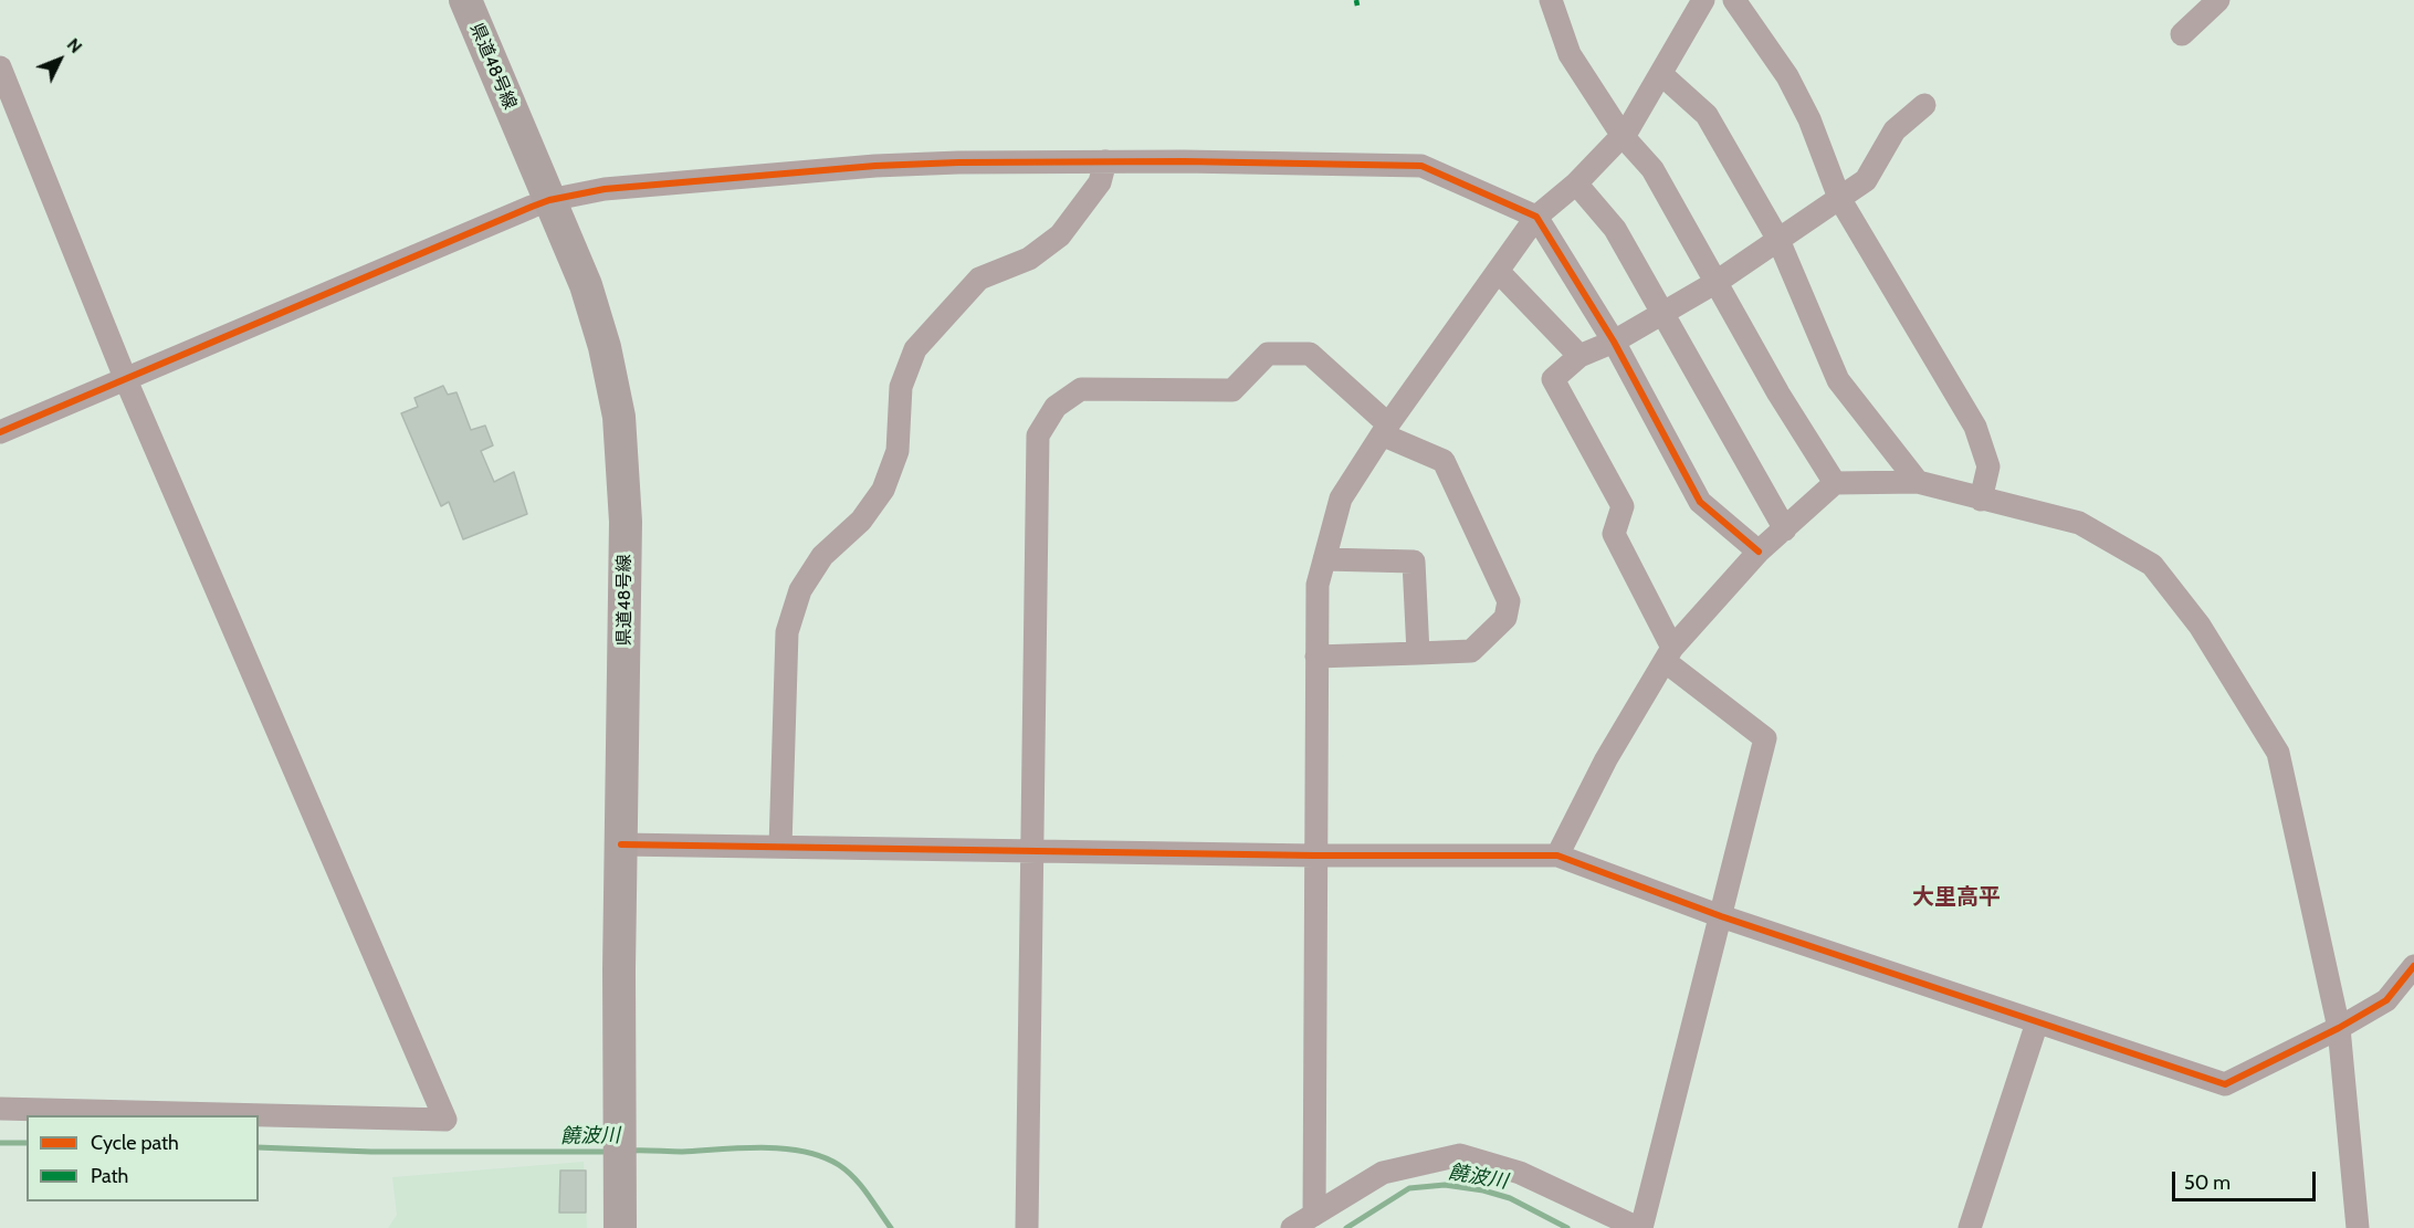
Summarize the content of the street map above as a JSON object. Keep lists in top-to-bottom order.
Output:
{
  "streets": {
    "main road": ["県道48号線"]
  },
  "districts": ["大里高平"],
  "water": ["饒波川"],
  "legend": ["Cycle path", "Path"],
  "scale_bar": "50 m",
  "north": "top right"
}
